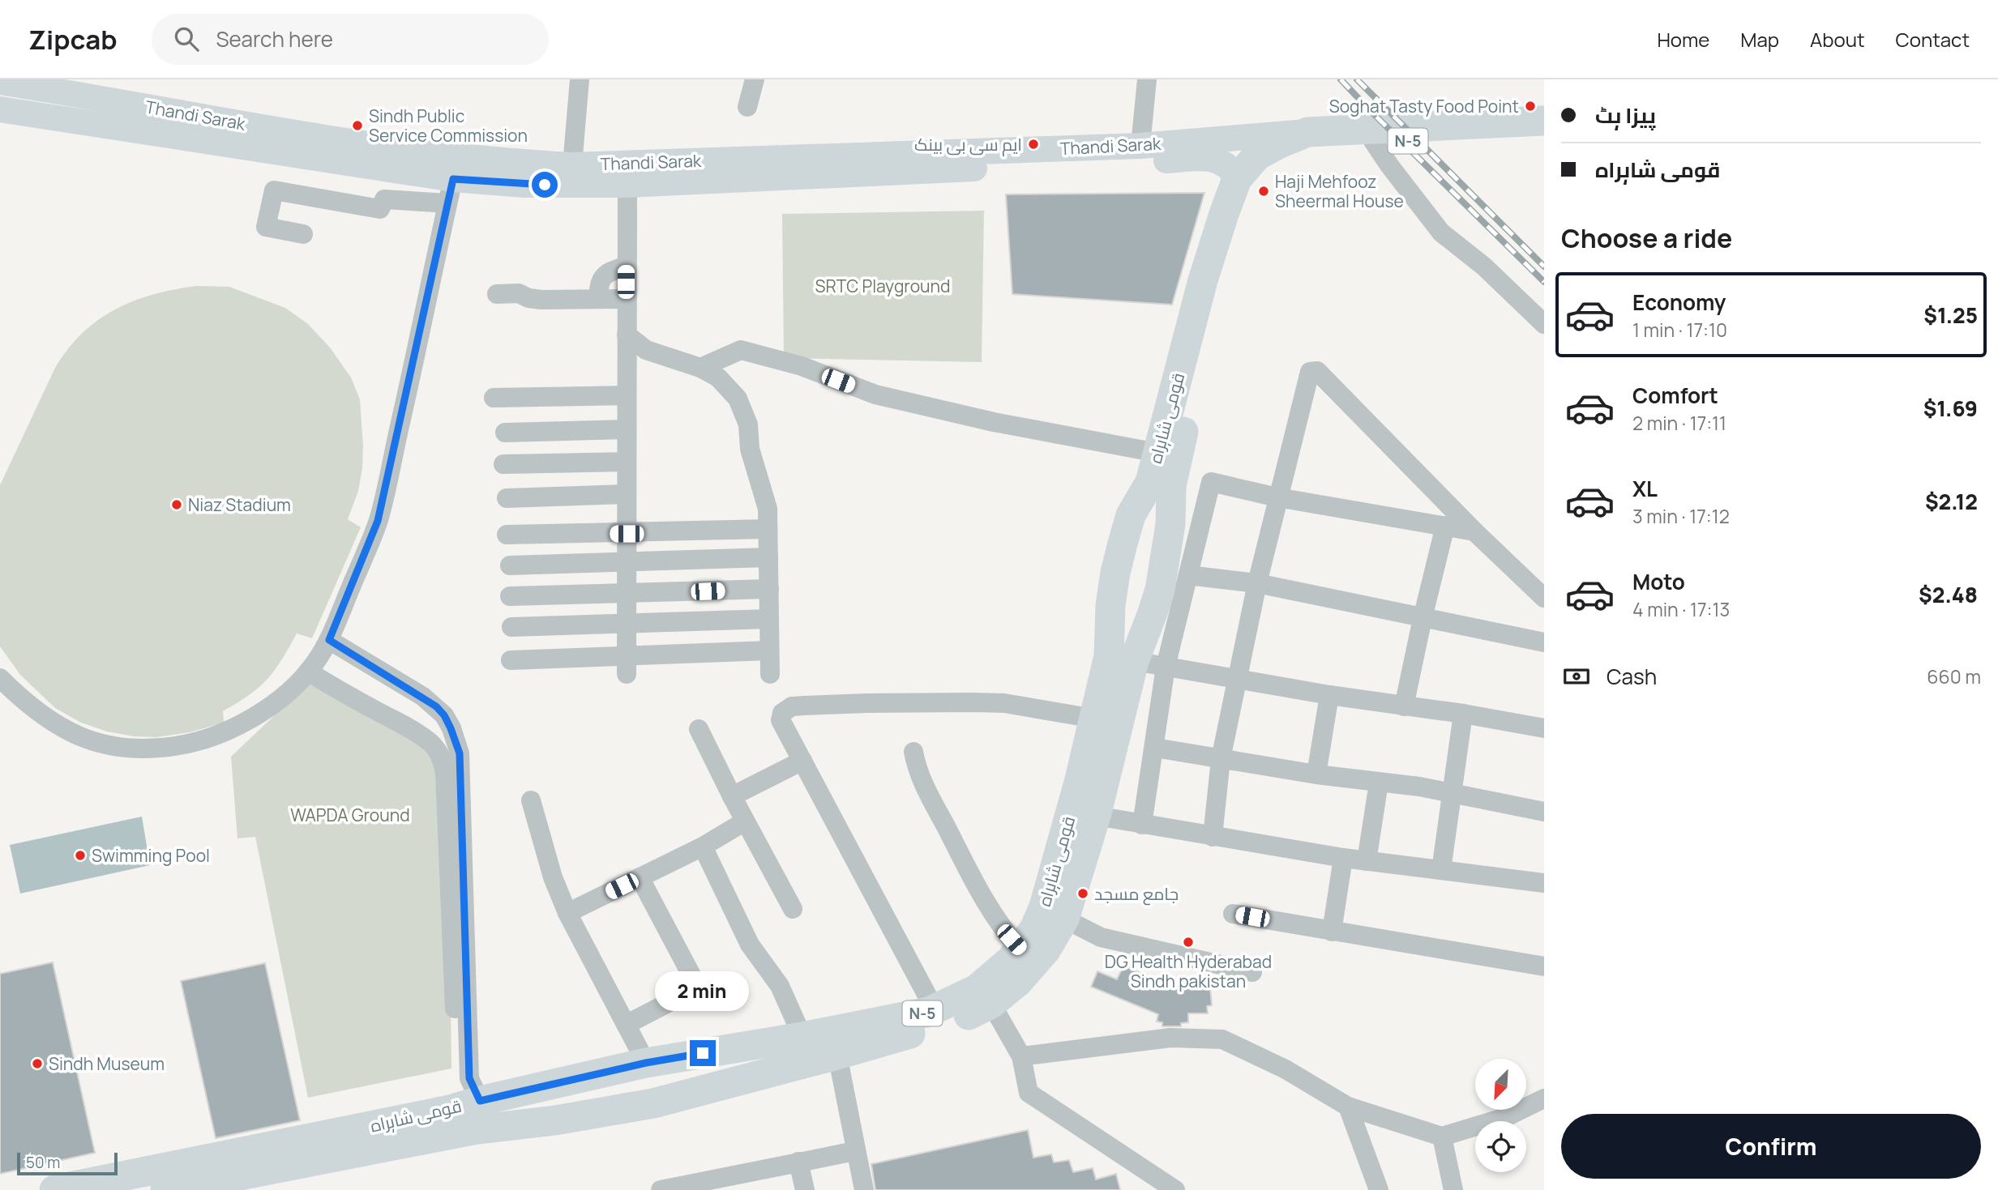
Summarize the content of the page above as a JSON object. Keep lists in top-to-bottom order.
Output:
{
  "streets": {
    "highway": ["N-5", "قومی شاہراہ"],
    "main road": ["Thandi Sarak"]
  },
  "crossings": [
    ["Thandi Sarak", "قومی شاہراہ"]
  ],
  "parks": ["SRTC Playground", "WAPDA Ground"],
  "places": [
    "Soghat Tasty Food Point",
    "Sindh Public Service Commission",
    "ایم سی بی بینک",
    "Haji Mehfooz Sheermal House",
    "Niaz Stadium",
    "Swimming Pool",
    "جامع مسجد",
    "DG Health Hyderabad Sindh pakistan",
    "Sindh Museum"
  ],
  "scale_bar": "50 m",
  "north": "bottom left",
  "page": {
    "header": "Zipcab",
    "search": "Search here",
    "nav": [
      "Home",
      "Map",
      "About",
      "Contact"
    ],
    "banner": ["پیزا ہٹ", "قومی شاہراہ"],
    "heading": "Choose a ride",
    "list": [
      {
        "name": "Economy",
        "note": "1 min · 17:10",
        "value": "$1.25"
      },
      {
        "name": "Comfort",
        "note": "2 min · 17:11",
        "value": "$1.69"
      },
      {
        "name": "XL",
        "note": "3 min · 17:12",
        "value": "$2.12"
      },
      {
        "name": "Moto",
        "note": "4 min · 17:13",
        "value": "$2.48"
      }
    ],
    "pay": ["Cash", "660 m"],
    "bubble": "2 min",
    "buttons": "Confirm",
    "scale": "50 m"
  }
}
